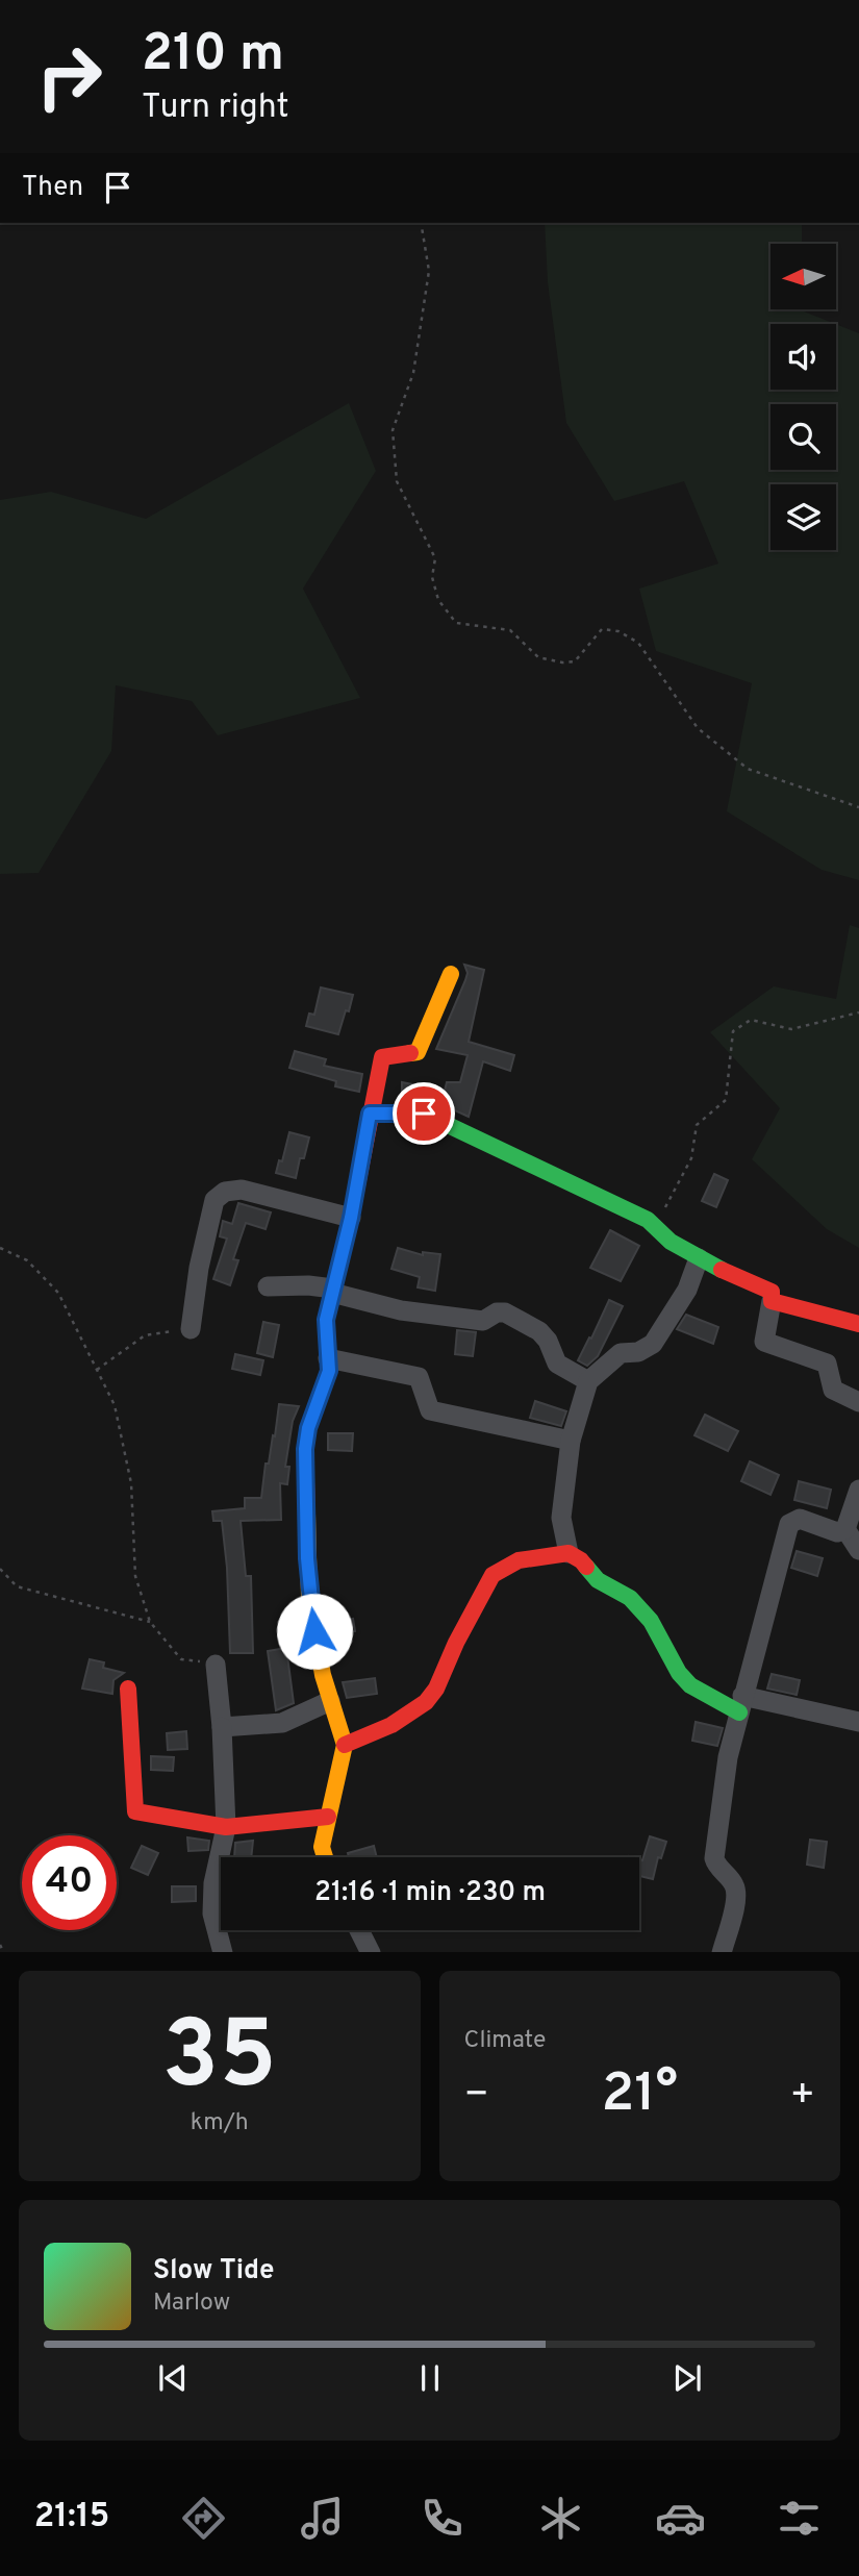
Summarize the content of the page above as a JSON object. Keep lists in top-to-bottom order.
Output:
{
  "north": "left",
  "page": {
    "turn": ["210 m", "Turn right"],
    "then": "Then",
    "limit": "40",
    "trip": "21:16 · 1 min · 230 m",
    "tile": [
      ["35", "km/h"],
      "Climate"
    ],
    "heat": ["−", "21°", "+"],
    "song": ["Slow Tide", "Marlow"],
    "tabs": "21:15"
  }
}
